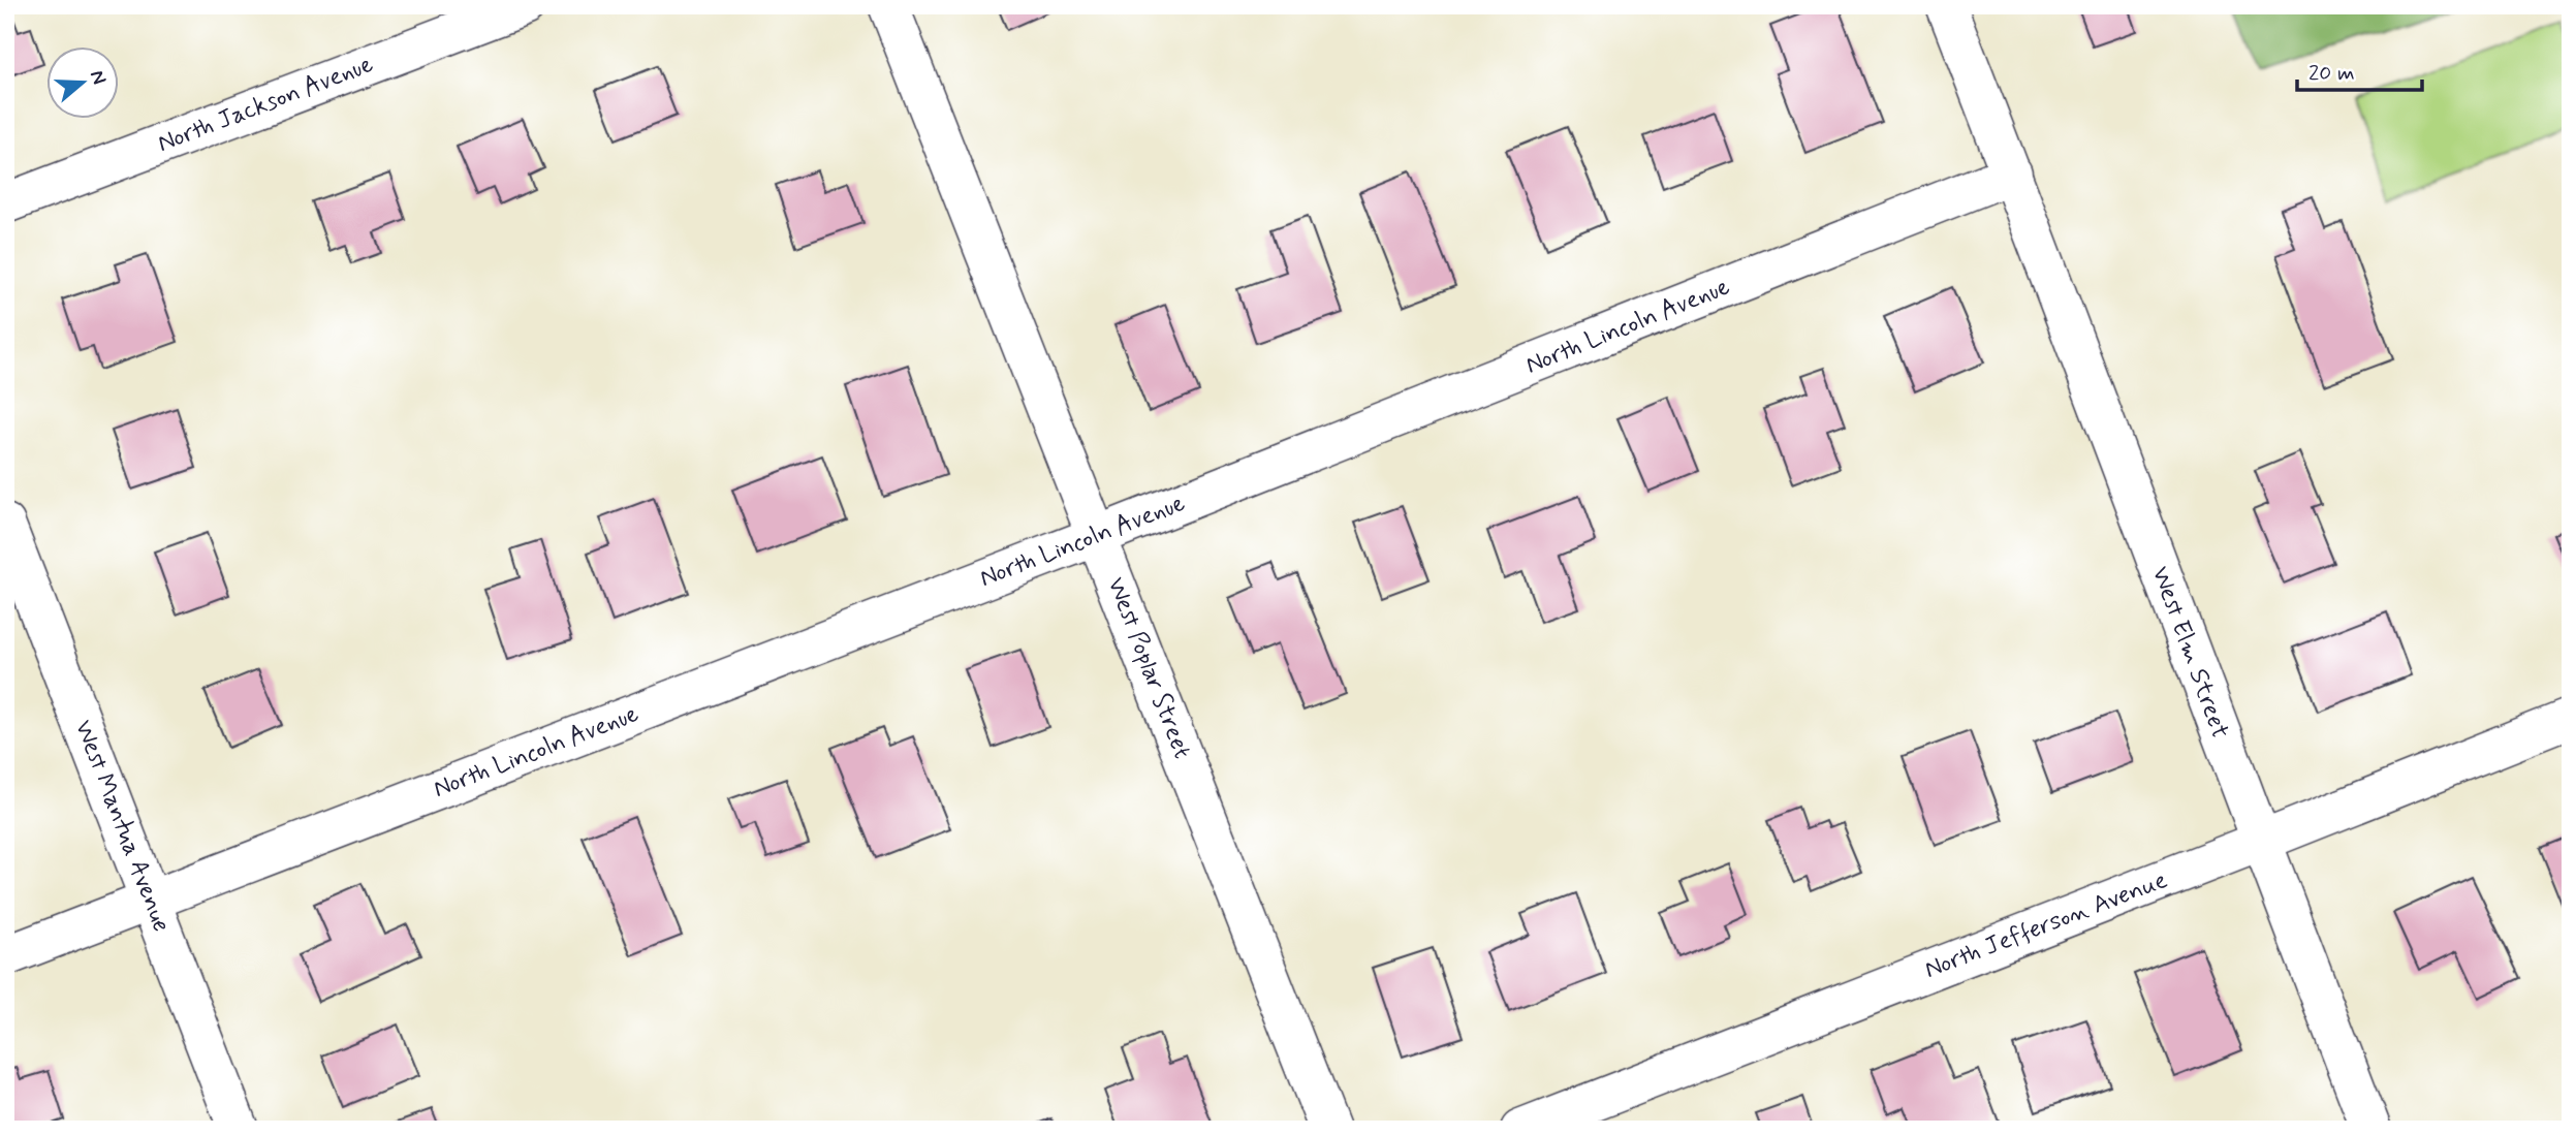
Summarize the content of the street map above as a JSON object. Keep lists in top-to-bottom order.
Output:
{
  "streets": {
    "street": [
      "North Jackson Avenue",
      "North Lincoln Avenue",
      "West Elm Street",
      "West Poplar Street",
      "West Mantua Avenue",
      "North Jefferson Avenue"
    ]
  },
  "crossings": [
    ["North Lincoln Avenue", "West Elm Street"],
    ["North Lincoln Avenue", "West Poplar Street"],
    ["North Lincoln Avenue", "West Mantua Avenue"],
    ["West Elm Street", "North Jefferson Avenue"]
  ],
  "scale_bar": "20 m",
  "north": "right"
}
